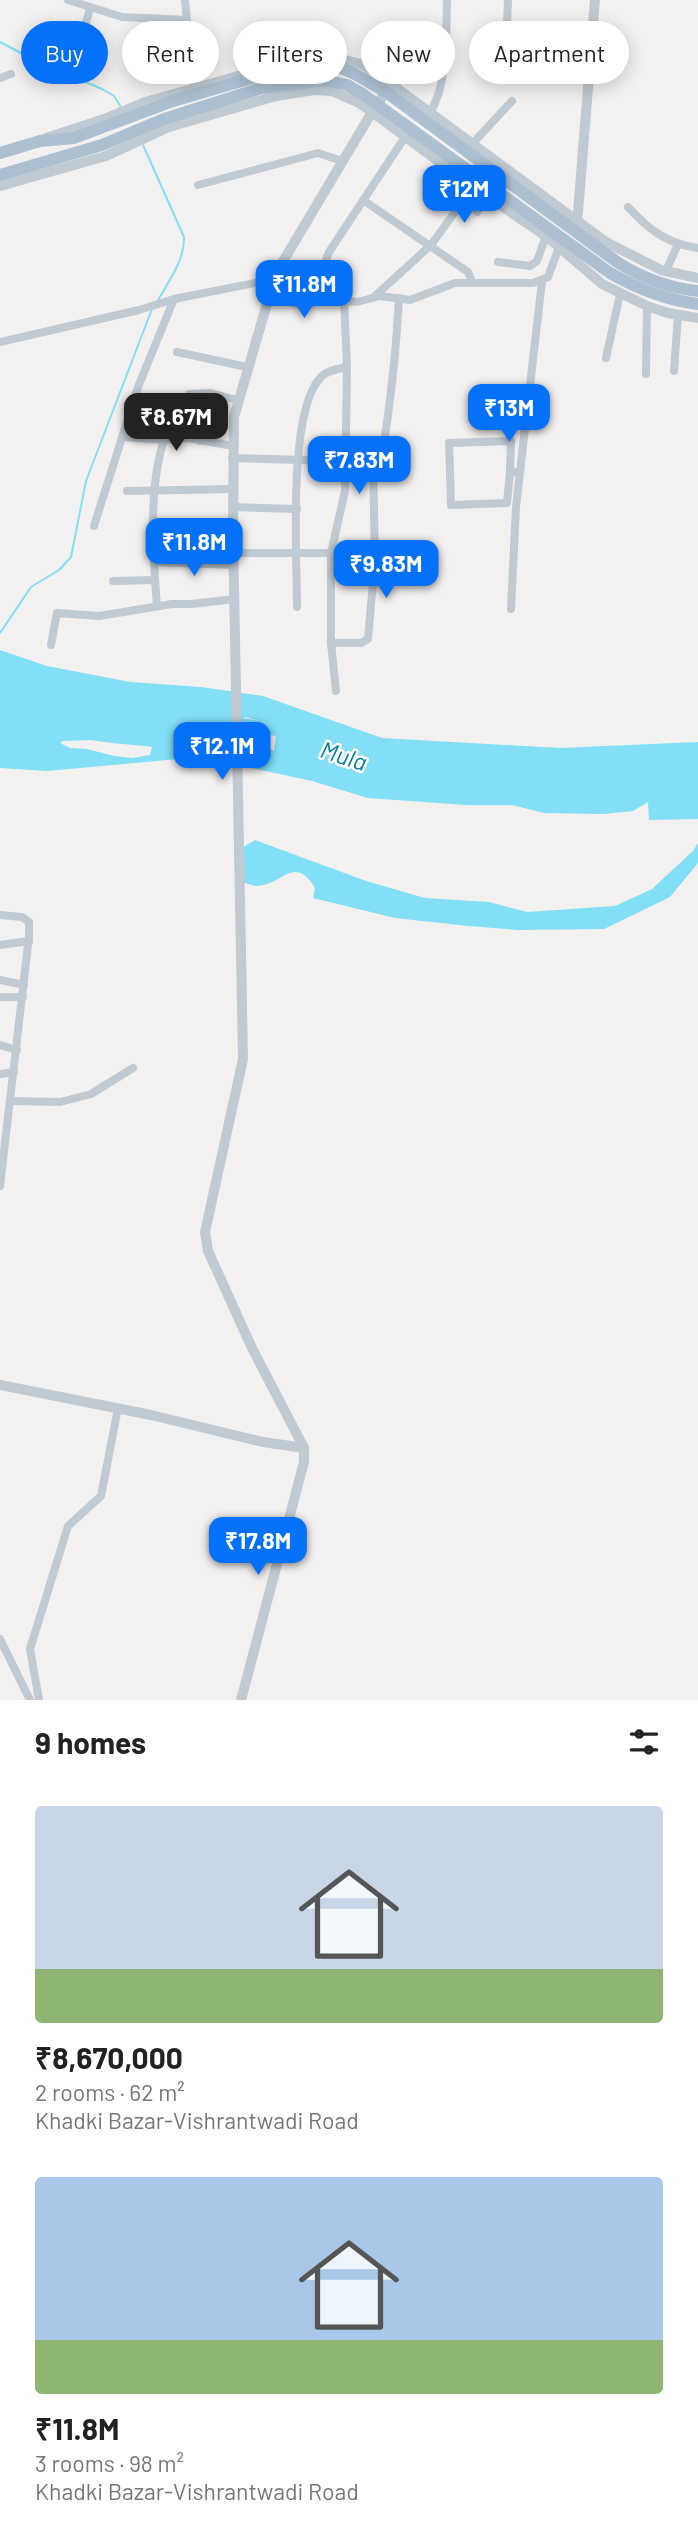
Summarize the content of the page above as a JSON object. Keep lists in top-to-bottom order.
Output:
{
  "water": ["Mula"],
  "page": {
    "chip": [
      "Buy",
      "Rent",
      "Filters",
      "New",
      "Apartment"
    ],
    "price": [
      "₹12M",
      "₹11.8M",
      "₹13M",
      "₹8.67M",
      "₹7.83M",
      "₹11.8M",
      "₹9.83M",
      "₹12.1M",
      "₹17.8M"
    ],
    "heading": "9 homes",
    "list": [
      {
        "name": "₹8,670,000",
        "note": "2 rooms · 62 m² · Khadki Bazar-Vishrantwadi Road"
      },
      {
        "name": "₹11.8M",
        "note": "3 rooms · 98 m² · Khadki Bazar-Vishrantwadi Road"
      }
    ]
  }
}
